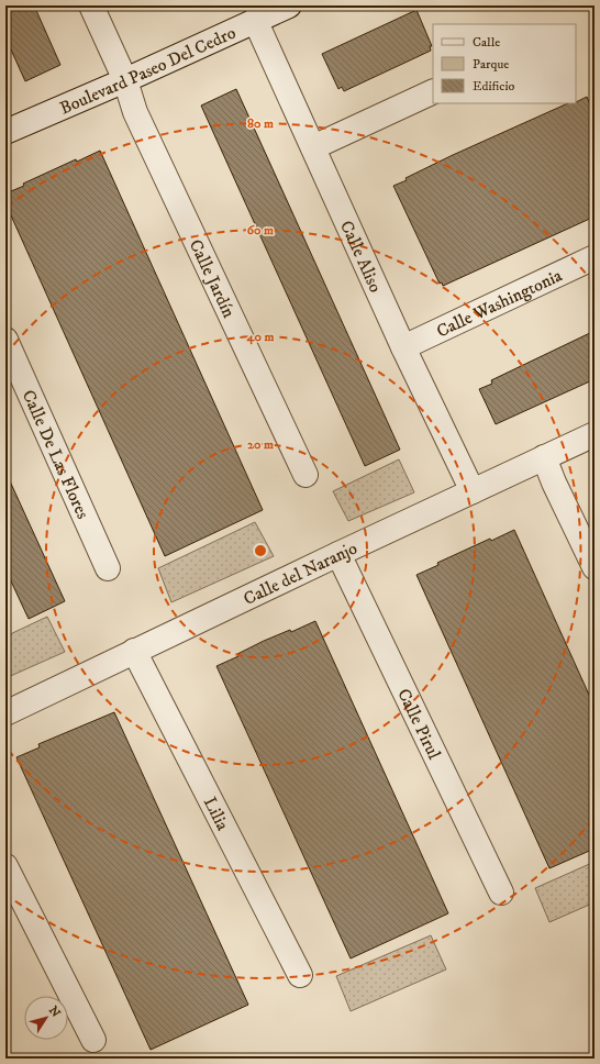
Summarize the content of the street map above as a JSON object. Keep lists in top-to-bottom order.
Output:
{
  "streets": {
    "street": [
      "Boulevard Paseo Del Cedro",
      "Calle Aliso",
      "Calle Jardín",
      "Calle Washingtonia",
      "Calle De Las Flores",
      "Calle del Naranjo",
      "Calle Pirul",
      "Lilia"
    ]
  },
  "crossings": [
    ["Boulevard Paseo Del Cedro", "Calle Aliso"],
    ["Boulevard Paseo Del Cedro", "Calle Jardín"],
    ["Calle Aliso", "Calle Washingtonia"],
    ["Calle Aliso", "Calle del Naranjo"],
    ["Calle del Naranjo", "Calle Pirul"],
    ["Calle del Naranjo", "Lilia"]
  ],
  "legend": ["Calle", "Parque", "Edificio"],
  "north": "top right",
  "rings": [
    "80 m",
    "60 m",
    "40 m",
    "20 m"
  ]
}
